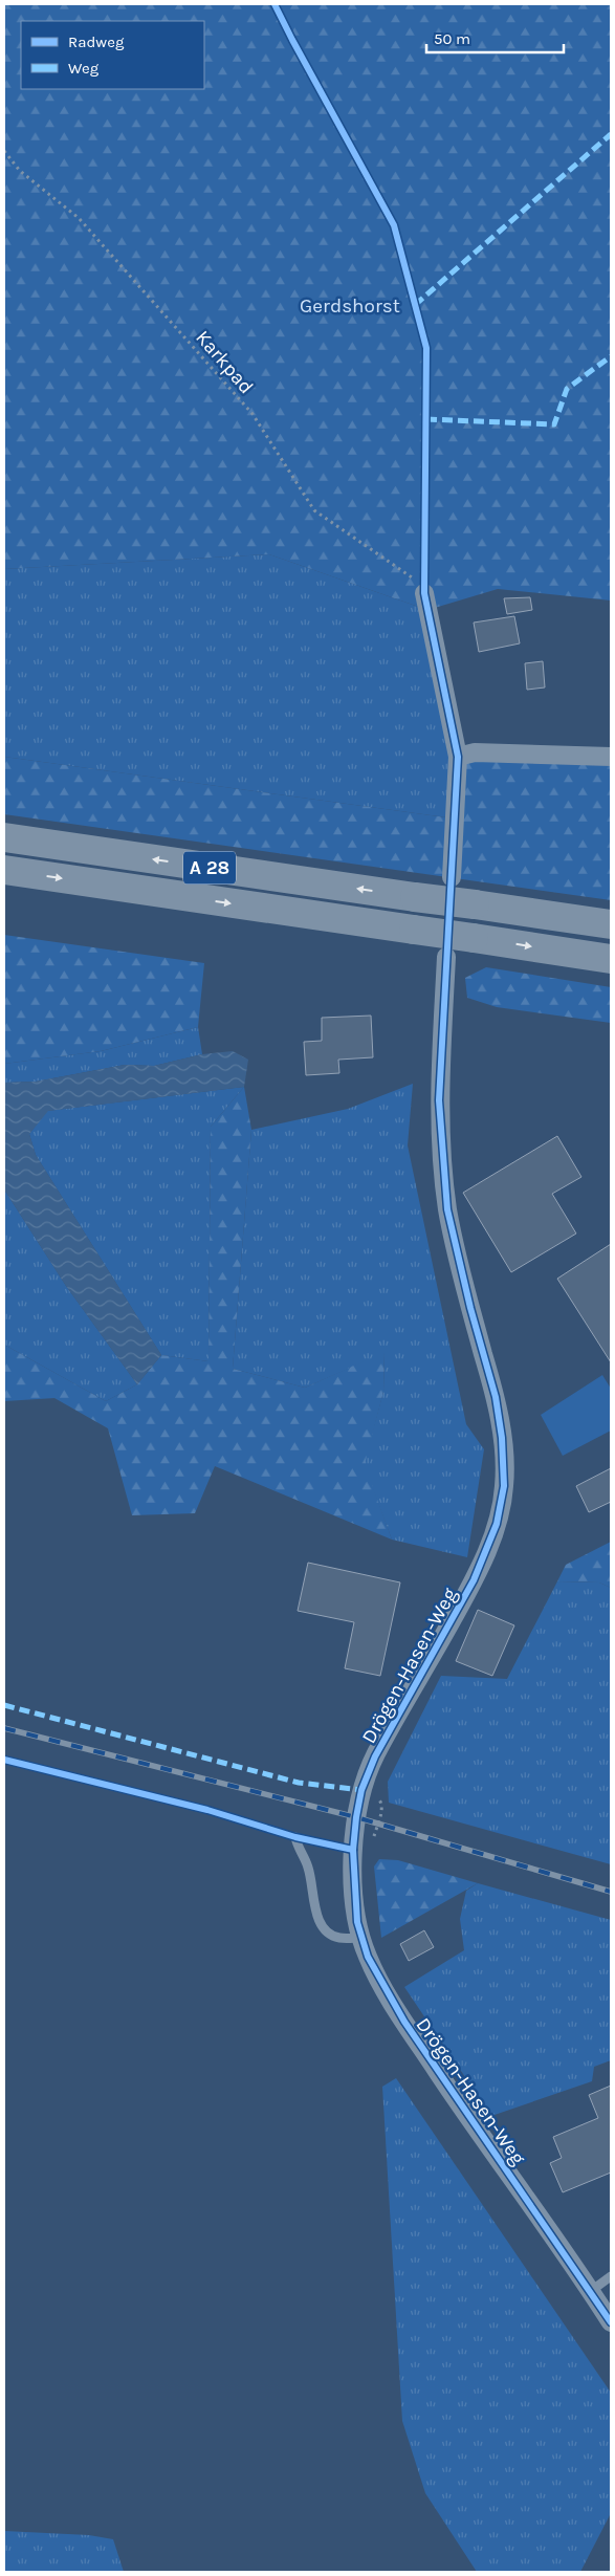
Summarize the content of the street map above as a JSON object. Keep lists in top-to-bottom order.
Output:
{
  "streets": {
    "highway": ["A 28"],
    "street": ["Drögen-Hasen-Weg"],
    "path": ["Karkpad"]
  },
  "parks": ["Gerdshorst"],
  "legend": ["Radweg", "Weg"],
  "scale_bar": "50 m"
}
